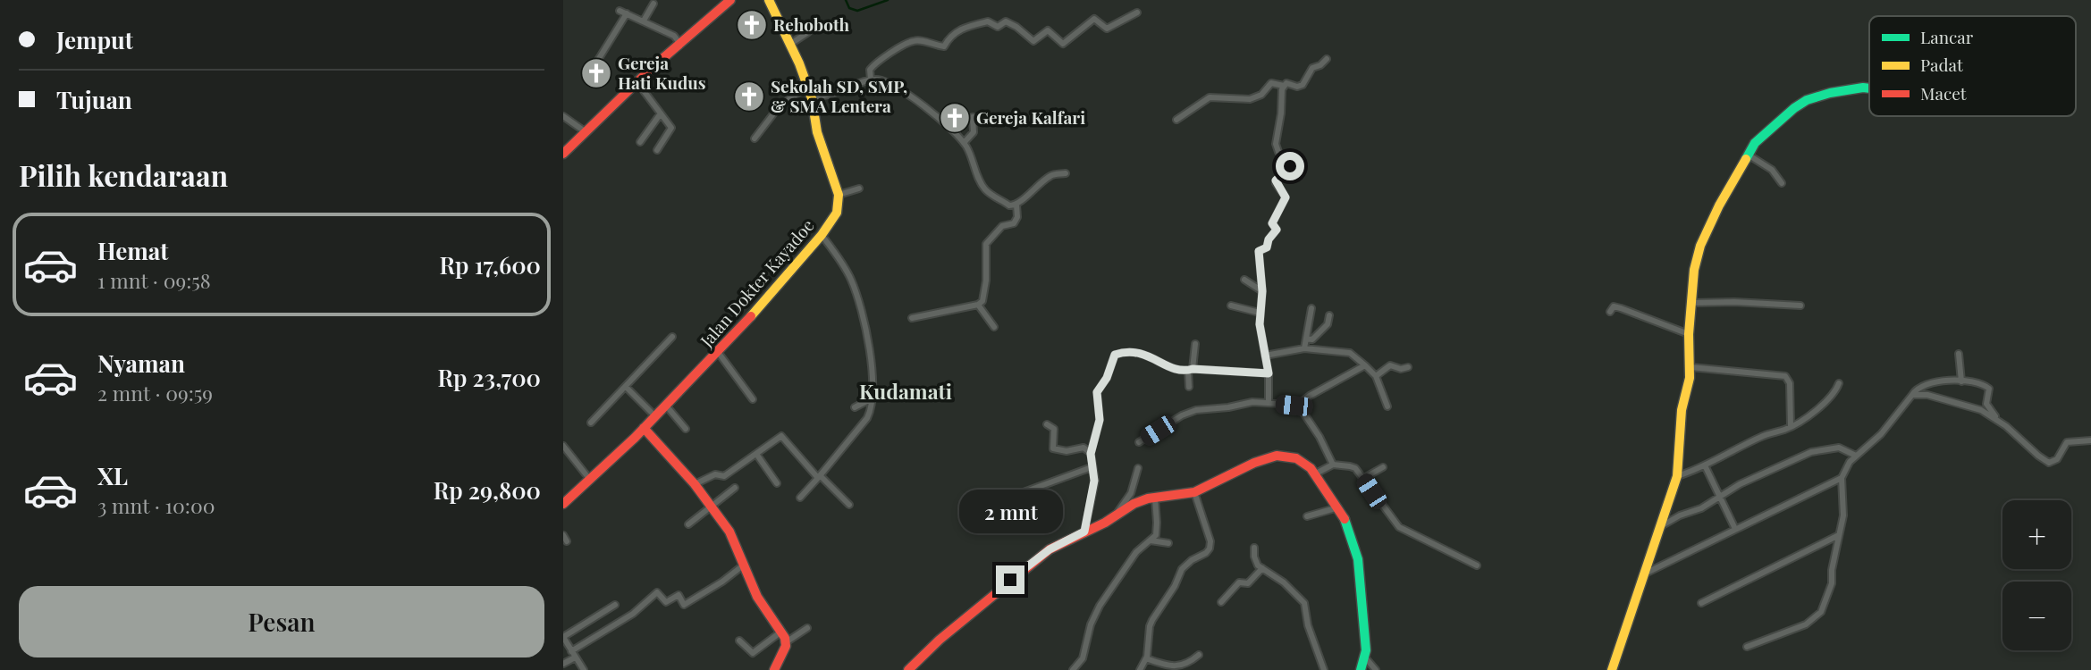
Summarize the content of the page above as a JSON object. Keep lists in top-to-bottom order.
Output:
{
  "streets": {
    "street": ["Jalan Dokter Kayadoe"]
  },
  "districts": ["Kudamati"],
  "places": {
    "church": [
      "Rehoboth",
      "Gereja Hati Kudus",
      "Sekolah SD, SMP, & SMA Lentera",
      "Gereja Kalfari"
    ]
  },
  "legend": ["Lancar", "Padat", "Macet"],
  "page": {
    "banner": ["Jemput", "Tujuan"],
    "heading": "Pilih kendaraan",
    "list": [
      {
        "name": "Hemat",
        "note": "1 mnt · 09:58",
        "value": "Rp 17,600"
      },
      {
        "name": "Nyaman",
        "note": "2 mnt · 09:59",
        "value": "Rp 23,700"
      },
      {
        "name": "XL",
        "note": "3 mnt · 10:00",
        "value": "Rp 29,800"
      }
    ],
    "bubble": "2 mnt",
    "map_buttons": ["+", "−"],
    "buttons": "Pesan"
  }
}
